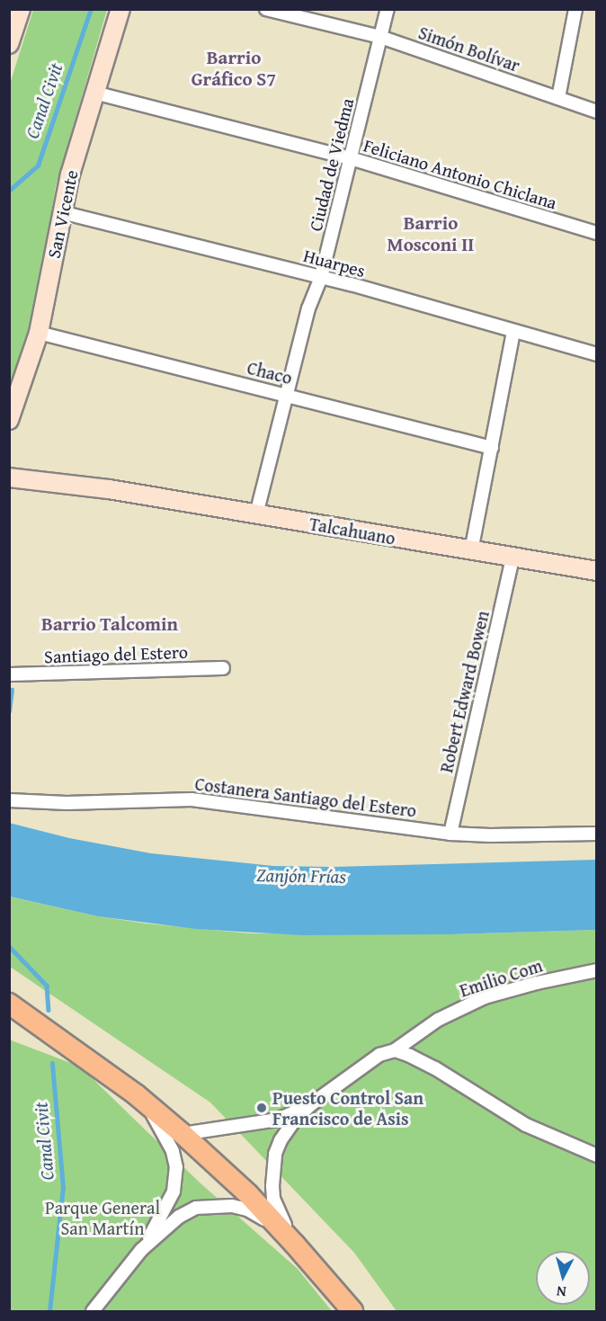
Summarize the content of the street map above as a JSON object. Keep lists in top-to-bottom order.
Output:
{
  "streets": {
    "street": [
      "Simón Bolívar",
      "Ciudad de Viedma",
      "Feliciano Antonio Chiclana",
      "San Vicente",
      "Huarpes",
      "Chaco",
      "Talcahuano",
      "Santiago del Estero",
      "Robert Edward Bowen",
      "Costanera Santiago del Estero",
      "Emilio Com"
    ]
  },
  "crossings": [
    ["Simón Bolívar", "Ciudad de Viedma"],
    ["Ciudad de Viedma", "Feliciano Antonio Chiclana"],
    ["Ciudad de Viedma", "Huarpes"],
    ["Ciudad de Viedma", "Chaco"],
    ["Ciudad de Viedma", "Talcahuano"],
    ["Feliciano Antonio Chiclana", "San Vicente"],
    ["San Vicente", "Huarpes"],
    ["San Vicente", "Chaco"],
    ["Talcahuano", "Robert Edward Bowen"],
    ["Robert Edward Bowen", "Costanera Santiago del Estero"]
  ],
  "districts": ["Barrio Gráfico S7", "Barrio Mosconi II", "Barrio Talcomin"],
  "water": ["Canal Civit", "Zanjón Frías"],
  "parks": ["Parque General San Martín"],
  "places": ["Puesto Control San Francisco de Asis"],
  "north": "bottom"
}
